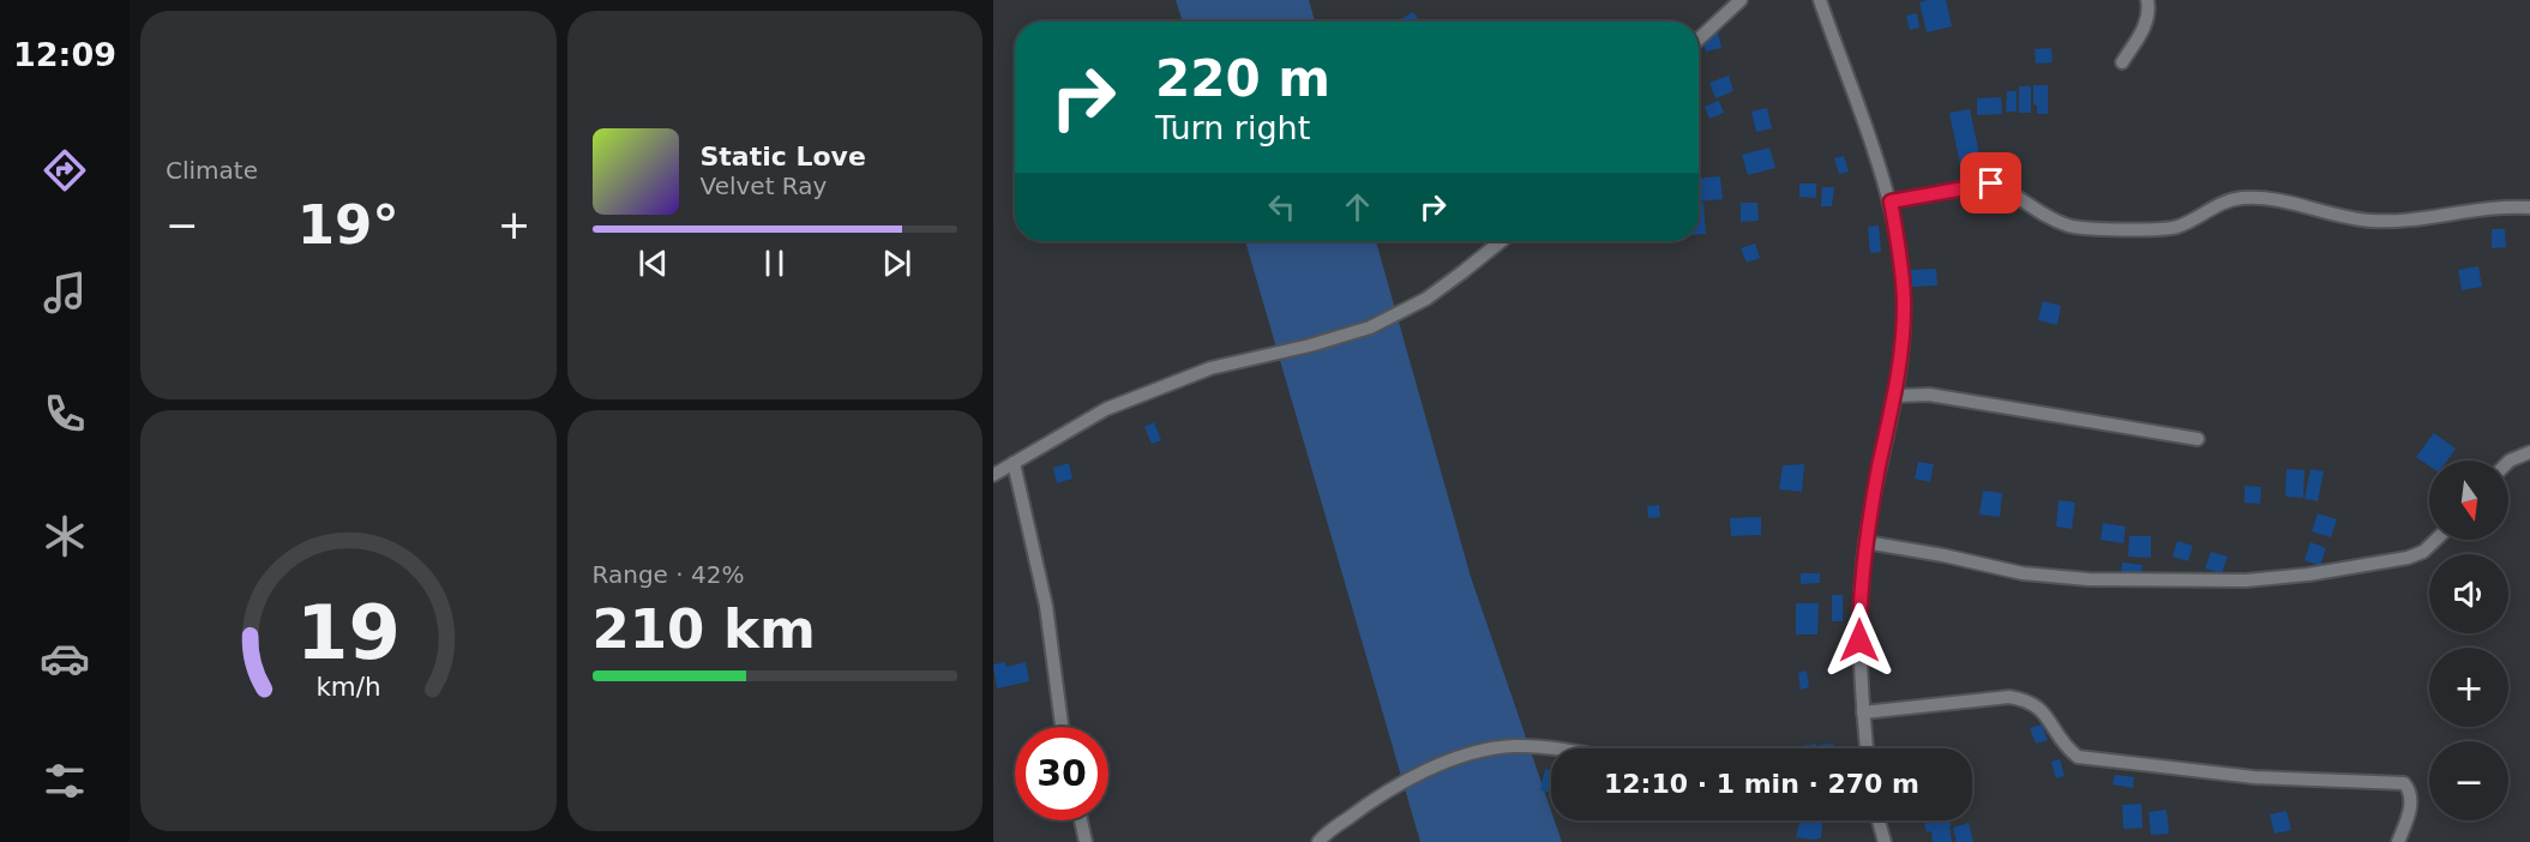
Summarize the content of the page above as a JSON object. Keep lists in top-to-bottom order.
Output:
{
  "north": "bottom",
  "page": {
    "tabs": "12:09",
    "tile": [
      "Climate",
      ["Range · 42%", "210 km"]
    ],
    "turn": ["220 m", "Turn right"],
    "song": ["Static Love", "Velvet Ray"],
    "heat": ["−", "19°", "+"],
    "map_buttons": ["+", "−"],
    "limit": "30",
    "trip": "12:10 · 1 min · 270 m",
    "gauge": ["19", "km/h"]
  }
}
